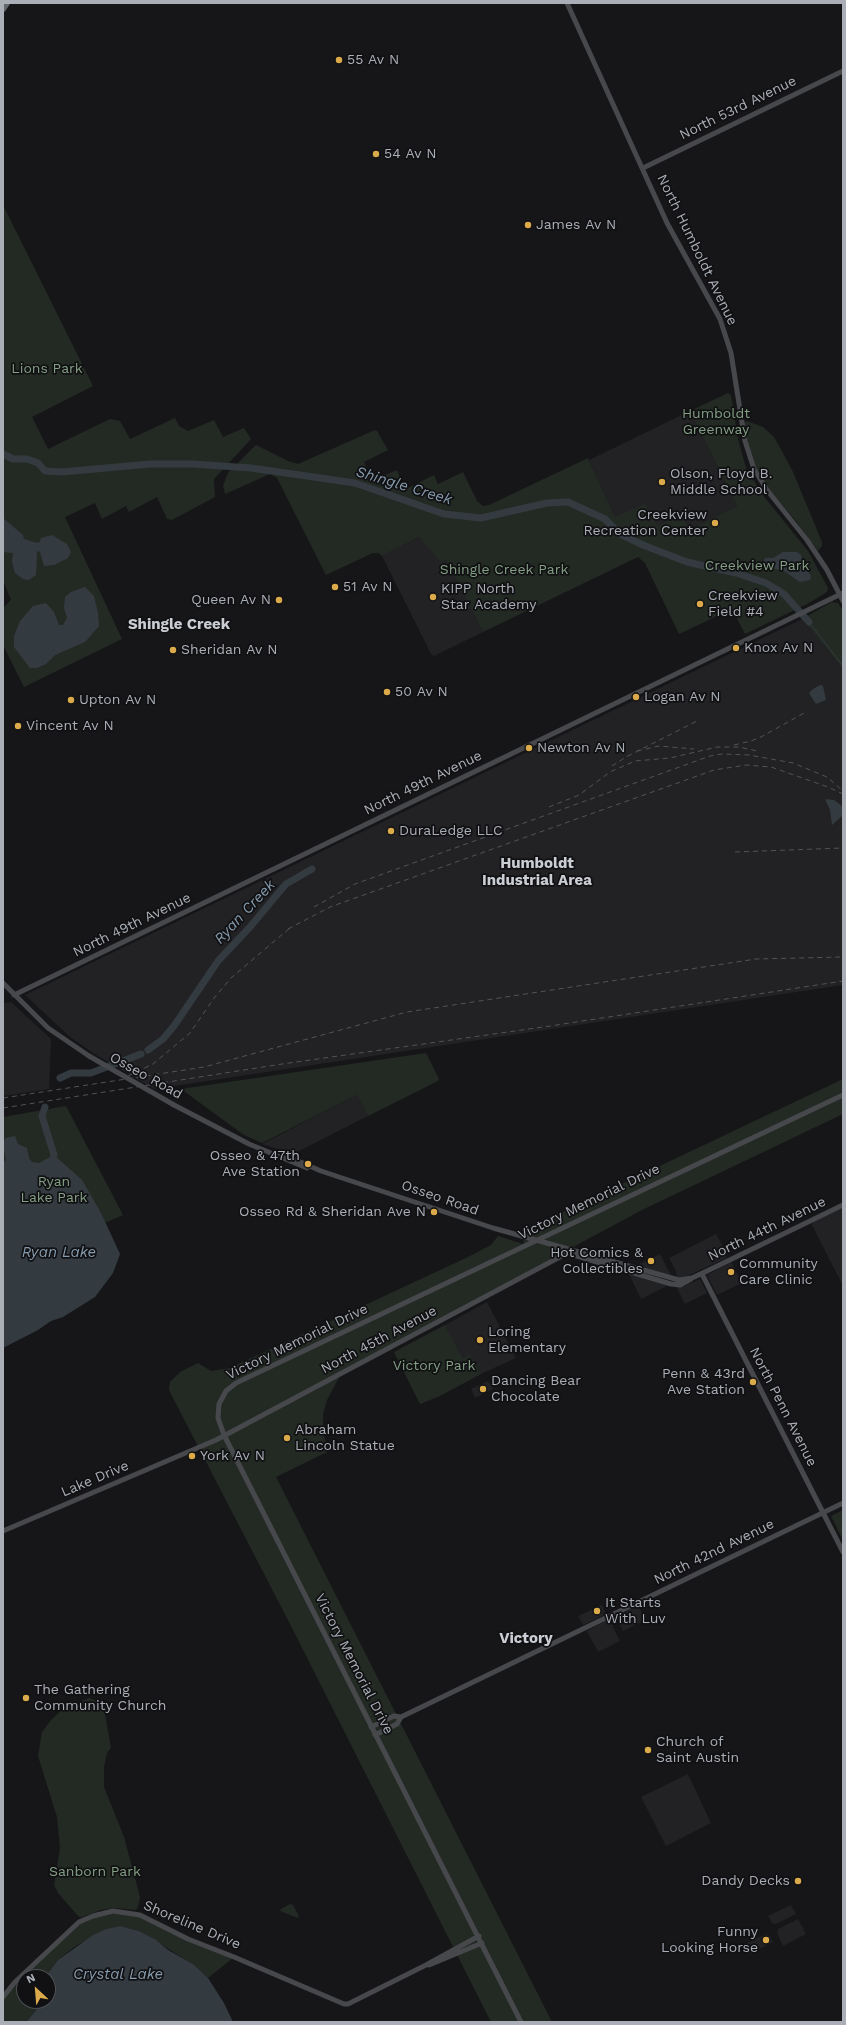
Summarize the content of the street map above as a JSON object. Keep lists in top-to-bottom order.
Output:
{
  "streets": {
    "street": [
      "North 53rd Avenue",
      "North Humboldt Avenue",
      "North 49th Avenue",
      "Osseo Road",
      "Victory Memorial Drive",
      "North 44th Avenue",
      "North 45th Avenue",
      "North Penn Avenue",
      "Lake Drive",
      "North 42nd Avenue",
      "Shoreline Drive"
    ]
  },
  "crossings": [
    ["North 53rd Avenue", "North Humboldt Avenue"],
    ["North Humboldt Avenue", "North 49th Avenue"],
    ["North 49th Avenue", "Osseo Road"],
    ["Osseo Road", "Victory Memorial Drive"],
    ["Osseo Road", "North 44th Avenue"],
    ["Osseo Road", "North 45th Avenue"],
    ["Osseo Road", "North Penn Avenue"],
    ["Victory Memorial Drive", "North 45th Avenue"],
    ["Victory Memorial Drive", "North 42nd Avenue"],
    ["North 44th Avenue", "North Penn Avenue"],
    ["North 45th Avenue", "Lake Drive"],
    ["North Penn Avenue", "North 42nd Avenue"]
  ],
  "districts": ["Shingle Creek", "Humboldt Industrial Area", "Victory"],
  "water": [
    "Shingle Creek",
    "Ryan Creek",
    "Ryan Lake",
    "Crystal Lake"
  ],
  "parks": [
    "Lions Park",
    "Humboldt Greenway",
    "Creekview Park",
    "Shingle Creek Park",
    "Ryan Lake Park",
    "Victory Park",
    "Sanborn Park"
  ],
  "places": [
    "55 Av N",
    "54 Av N",
    "James Av N",
    "Olson, Floyd B. Middle School",
    "Creekview Recreation Center",
    "51 Av N",
    "KIPP North Star Academy",
    "Queen Av N",
    "Creekview Field #4",
    "Knox Av N",
    "Sheridan Av N",
    "50 Av N",
    "Logan Av N",
    "Upton Av N",
    "Vincent Av N",
    "Newton Av N",
    "DuraLedge LLC",
    "Osseo & 47th Ave Station",
    "Osseo Rd & Sheridan Ave N",
    "Hot Comics & Collectibles",
    "Community Care Clinic",
    "Loring Elementary",
    "Penn & 43rd Ave Station",
    "Dancing Bear Chocolate",
    "Abraham Lincoln Statue",
    "York Av N",
    "It Starts With Luv",
    "The Gathering Community Church",
    "Church of Saint Austin",
    "Dandy Decks",
    "Funny Looking Horse"
  ],
  "north": "top left"
}
